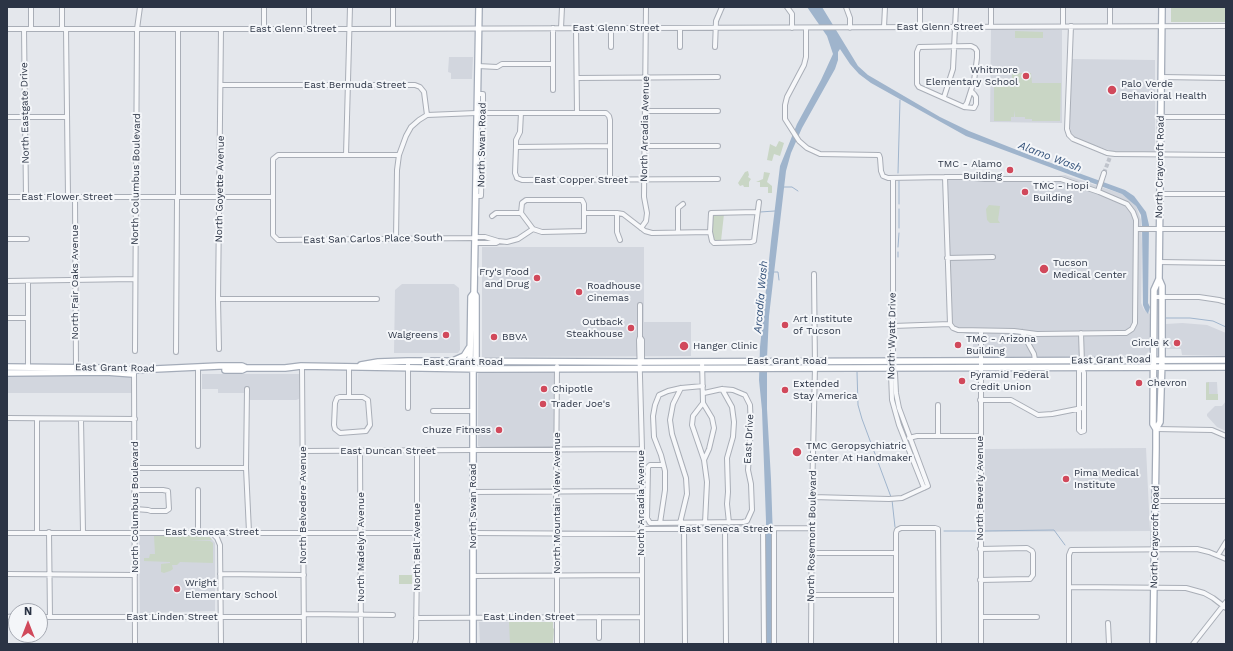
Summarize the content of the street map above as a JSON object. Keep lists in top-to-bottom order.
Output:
{
  "streets": {
    "main road": ["North Swan Road", "North Craycroft Road", "East Grant Road"],
    "street": [
      "East Glenn Street",
      "East Bermuda Street",
      "North Eastgate Drive",
      "North Arcadia Avenue",
      "North Columbus Boulevard",
      "East Copper Street",
      "North Goyette Avenue",
      "East Flower Street",
      "East San Carlos Place South",
      "North Fair Oaks Avenue",
      "North Wyatt Drive",
      "East Drive",
      "East Duncan Street",
      "North Beverly Avenue",
      "North Mountain View Avenue",
      "North Belvedere Avenue",
      "East Seneca Street",
      "North Rosemont Boulevard",
      "North Madelyn Avenue",
      "North Bell Avenue",
      "East Linden Street"
    ]
  },
  "crossings": [
    ["East Glenn Street", "North Eastgate Drive"],
    ["East Glenn Street", "North Arcadia Avenue"],
    ["East Glenn Street", "North Swan Road"],
    ["East Glenn Street", "North Craycroft Road"],
    ["East Glenn Street", "North Columbus Boulevard"],
    ["East Glenn Street", "North Goyette Avenue"],
    ["East Bermuda Street", "North Goyette Avenue"],
    ["North Eastgate Drive", "East Flower Street"],
    ["North Arcadia Avenue", "East Copper Street"],
    ["North Arcadia Avenue", "East Grant Road"],
    ["North Arcadia Avenue", "East Duncan Street"],
    ["North Arcadia Avenue", "East Seneca Street"],
    ["North Arcadia Avenue", "East Linden Street"],
    ["North Swan Road", "East San Carlos Place South"],
    ["North Swan Road", "East Grant Road"],
    ["North Swan Road", "East Duncan Street"],
    ["North Swan Road", "East Seneca Street"],
    ["North Swan Road", "East Linden Street"],
    ["North Craycroft Road", "East Grant Road"],
    ["North Columbus Boulevard", "East Flower Street"],
    ["North Columbus Boulevard", "East Grant Road"],
    ["North Columbus Boulevard", "East Seneca Street"],
    ["North Columbus Boulevard", "East Linden Street"],
    ["North Goyette Avenue", "East Flower Street"],
    ["East Flower Street", "East San Carlos Place South"],
    ["East Flower Street", "North Fair Oaks Avenue"],
    ["North Fair Oaks Avenue", "East Grant Road"],
    ["North Wyatt Drive", "East Grant Road"],
    ["East Grant Road", "North Beverly Avenue"],
    ["East Grant Road", "North Mountain View Avenue"],
    ["East Grant Road", "North Belvedere Avenue"],
    ["East Grant Road", "North Rosemont Boulevard"],
    ["East Duncan Street", "North Mountain View Avenue"],
    ["East Duncan Street", "North Belvedere Avenue"],
    ["East Duncan Street", "North Madelyn Avenue"],
    ["East Duncan Street", "North Bell Avenue"],
    ["North Mountain View Avenue", "East Seneca Street"],
    ["North Mountain View Avenue", "East Linden Street"],
    ["North Belvedere Avenue", "East Seneca Street"],
    ["North Belvedere Avenue", "East Linden Street"],
    ["East Seneca Street", "North Rosemont Boulevard"],
    ["East Seneca Street", "North Madelyn Avenue"],
    ["East Seneca Street", "North Bell Avenue"],
    ["North Madelyn Avenue", "East Linden Street"],
    ["North Bell Avenue", "East Linden Street"]
  ],
  "water": ["Alamo Wash", "Arcadia Wash"],
  "places": [
    "Whitmore Elementary School",
    "Palo Verde Behavioral Health",
    "TMC - Alamo Building",
    "TMC - Hopi Building",
    "Tucson Medical Center",
    "Fry's Food and Drug",
    "Roadhouse Cinemas",
    "Art Institute of Tucson",
    "Outback Steakhouse",
    "Walgreens",
    "BBVA",
    "Circle K",
    "TMC - Arizona Building",
    "Hanger Clinic",
    "Pyramid Federal Credit Union",
    "Chevron",
    "Chipotle",
    "Extended Stay America",
    "Trader Joe's",
    "Chuze Fitness",
    "TMC Geropsychiatric Center At Handmaker",
    "Pima Medical Institute",
    "Wright Elementary School"
  ],
  "north": "top"
}
